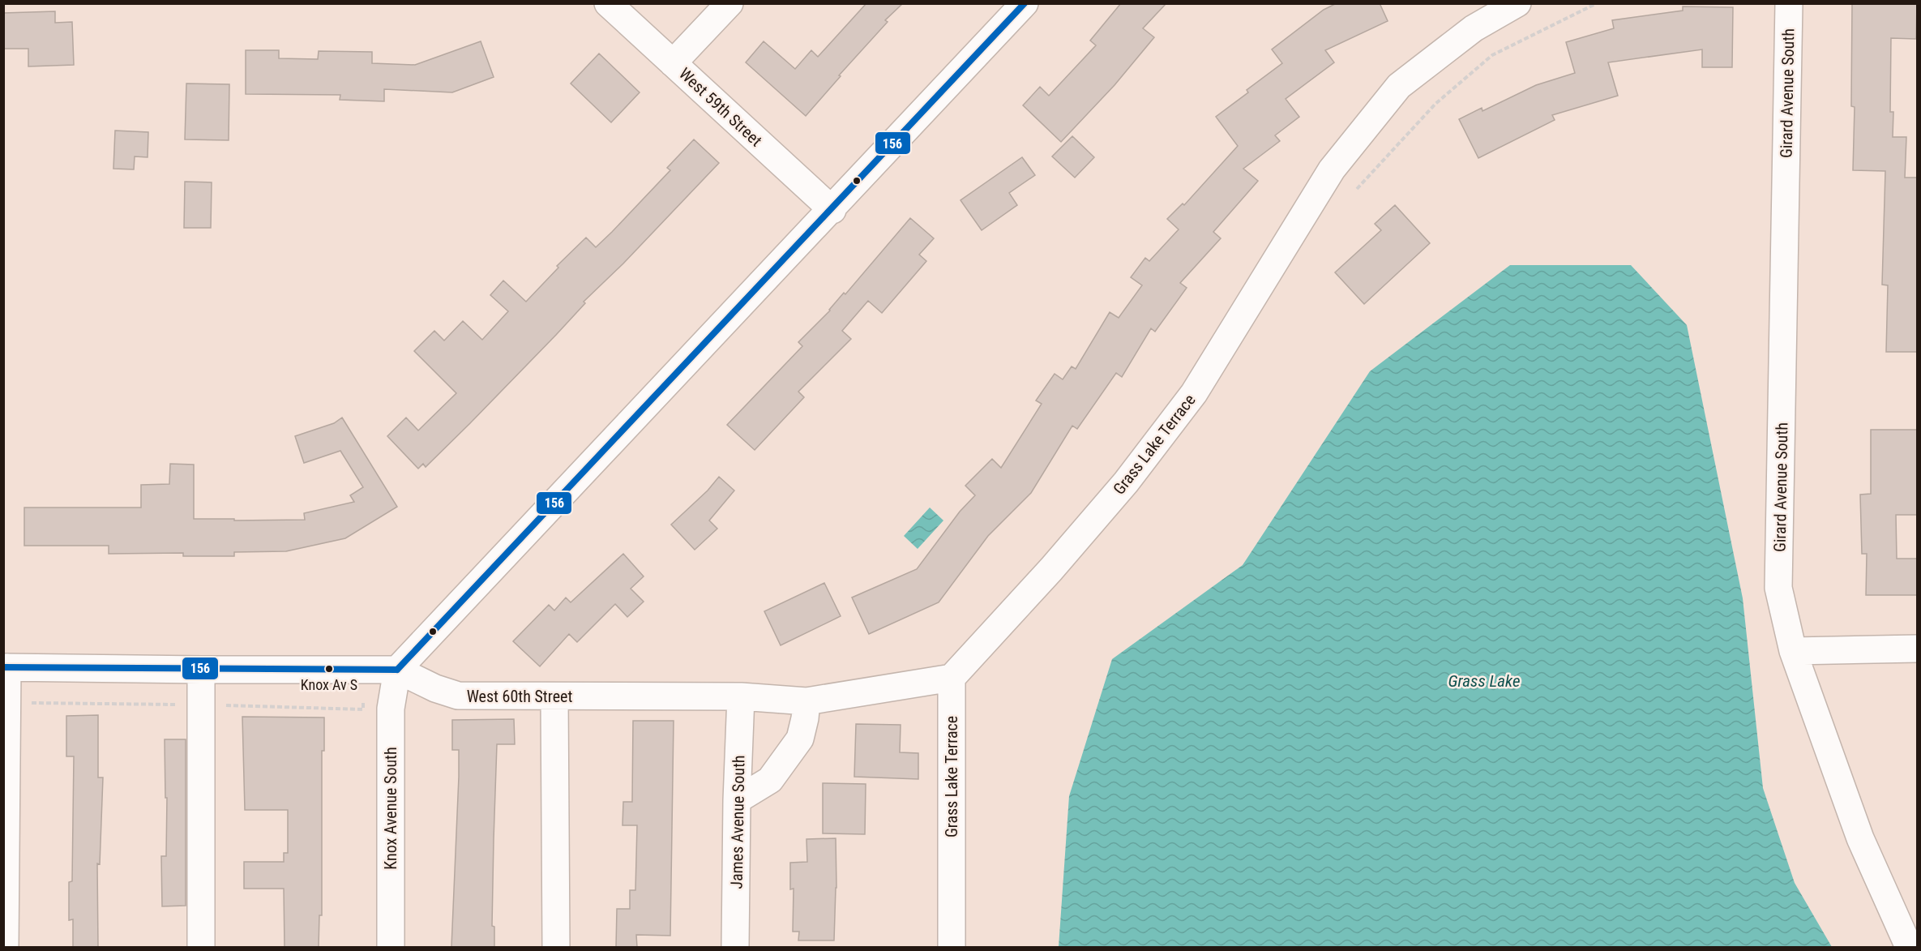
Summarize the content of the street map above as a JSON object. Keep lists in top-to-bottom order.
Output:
{
  "streets": {
    "street": [
      "Girard Avenue South",
      "West 59th Street",
      "Grass Lake Terrace",
      "West 60th Street",
      "Knox Avenue South",
      "James Avenue South"
    ]
  },
  "crossings": [
    ["Grass Lake Terrace", "West 60th Street"],
    ["West 60th Street", "Knox Avenue South"],
    ["West 60th Street", "James Avenue South"]
  ],
  "water": ["Grass Lake"],
  "places": ["Knox Av S"],
  "lines": ["transit line 156"]
}
